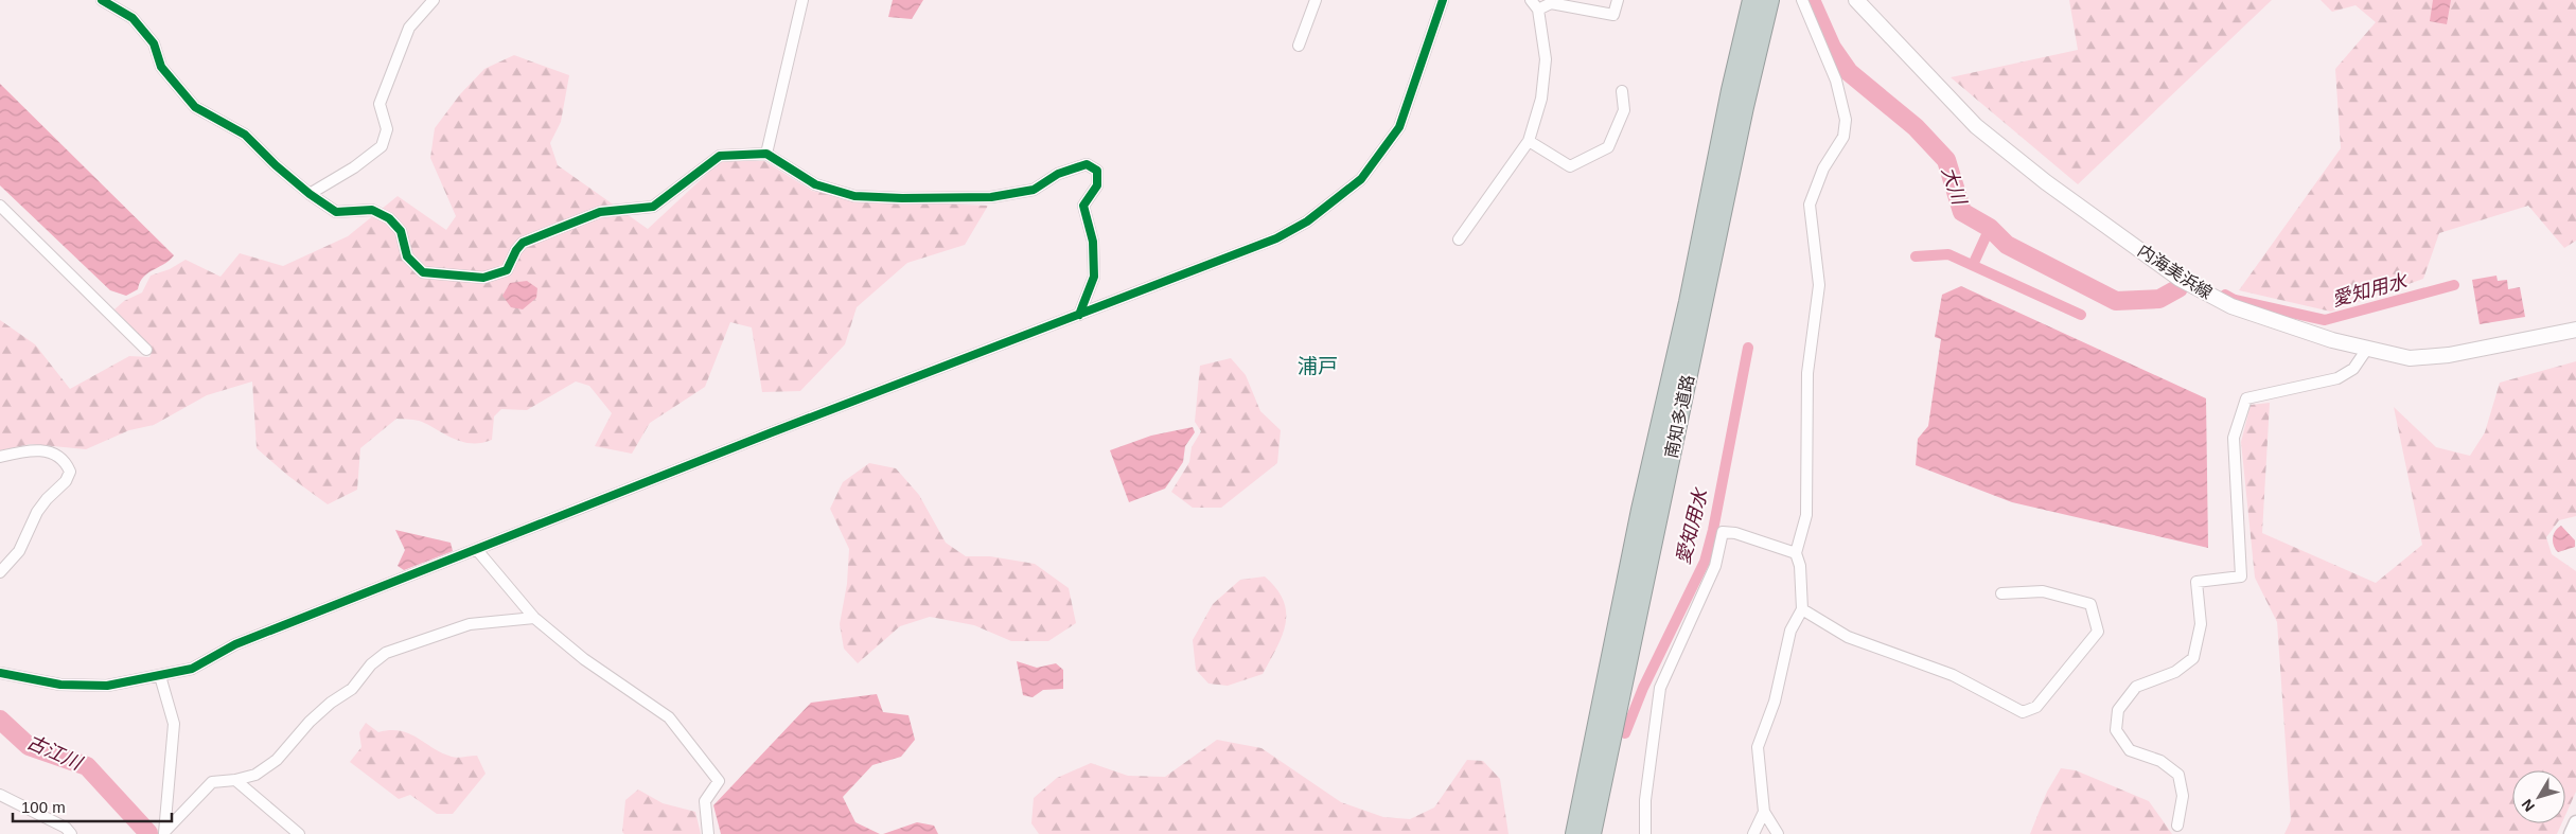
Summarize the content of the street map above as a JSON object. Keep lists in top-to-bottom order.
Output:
{
  "streets": {
    "highway": ["南知多道路"],
    "main road": ["内海美浜線"]
  },
  "districts": ["浦戸"],
  "water": ["大川", "愛知用水", "古江川"],
  "scale_bar": "100 m",
  "north": "bottom left"
}
